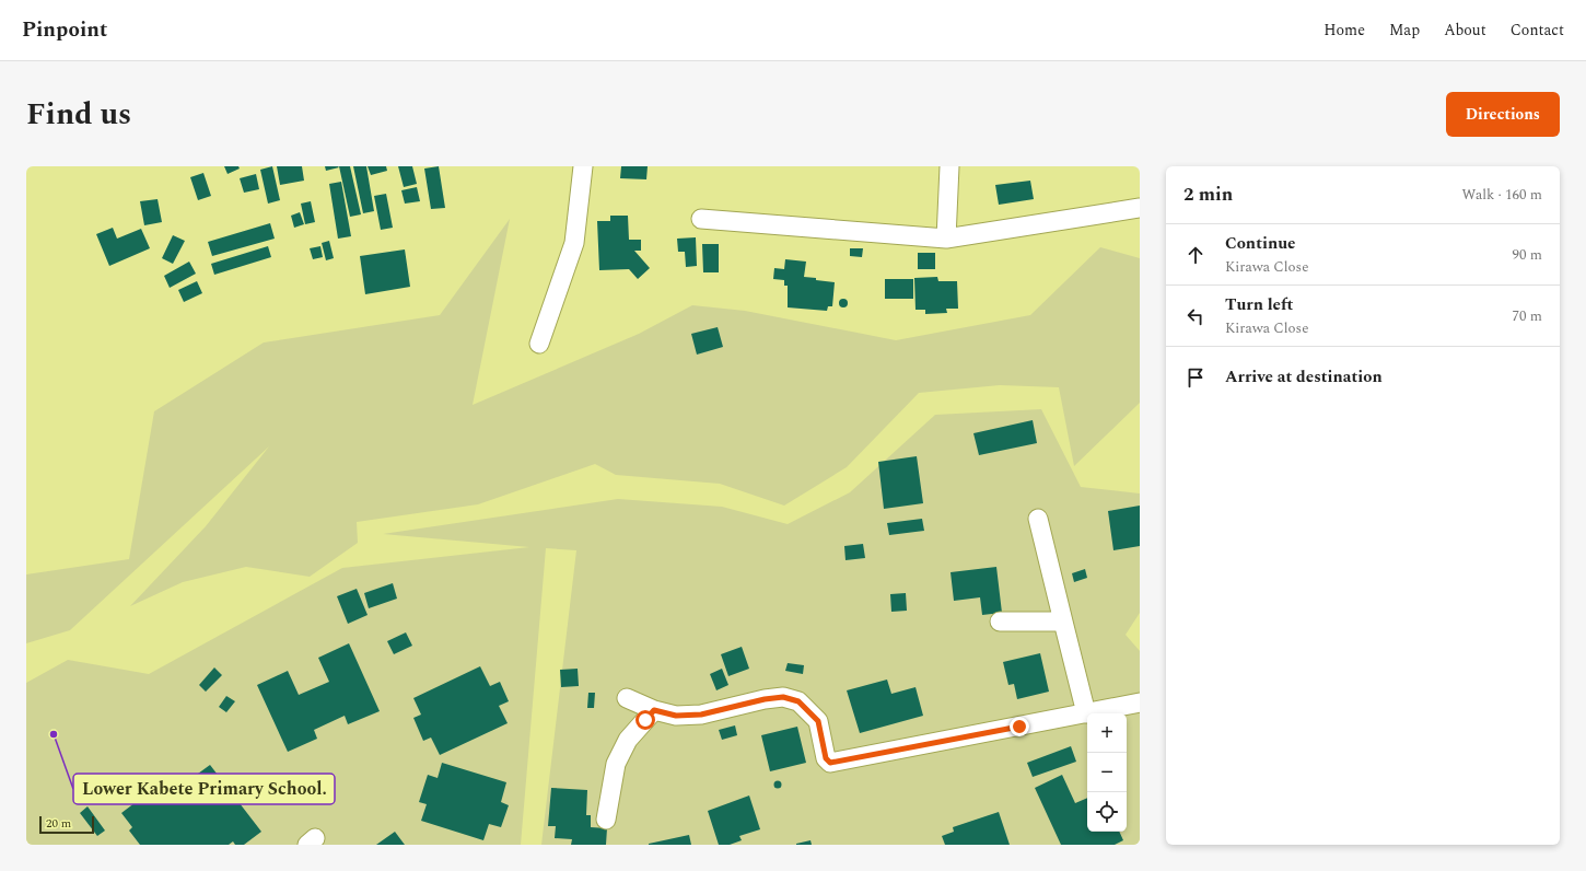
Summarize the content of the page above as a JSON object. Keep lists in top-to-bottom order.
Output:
{
  "places": ["Lower Kabete Primary School."],
  "scale_bar": "20 m",
  "page": {
    "header": "Pinpoint",
    "nav": [
      "Home",
      "Map",
      "About",
      "Contact"
    ],
    "title": "Find us",
    "buttons": "Directions",
    "heading": ["2 min", "Walk · 160 m"],
    "list": [
      ["Continue", "Kirawa Close", "90 m"],
      ["Turn left", "Kirawa Close", "70 m"],
      "Arrive at destination"
    ],
    "map_buttons": ["+", "−"],
    "scale": "20 m"
  }
}
